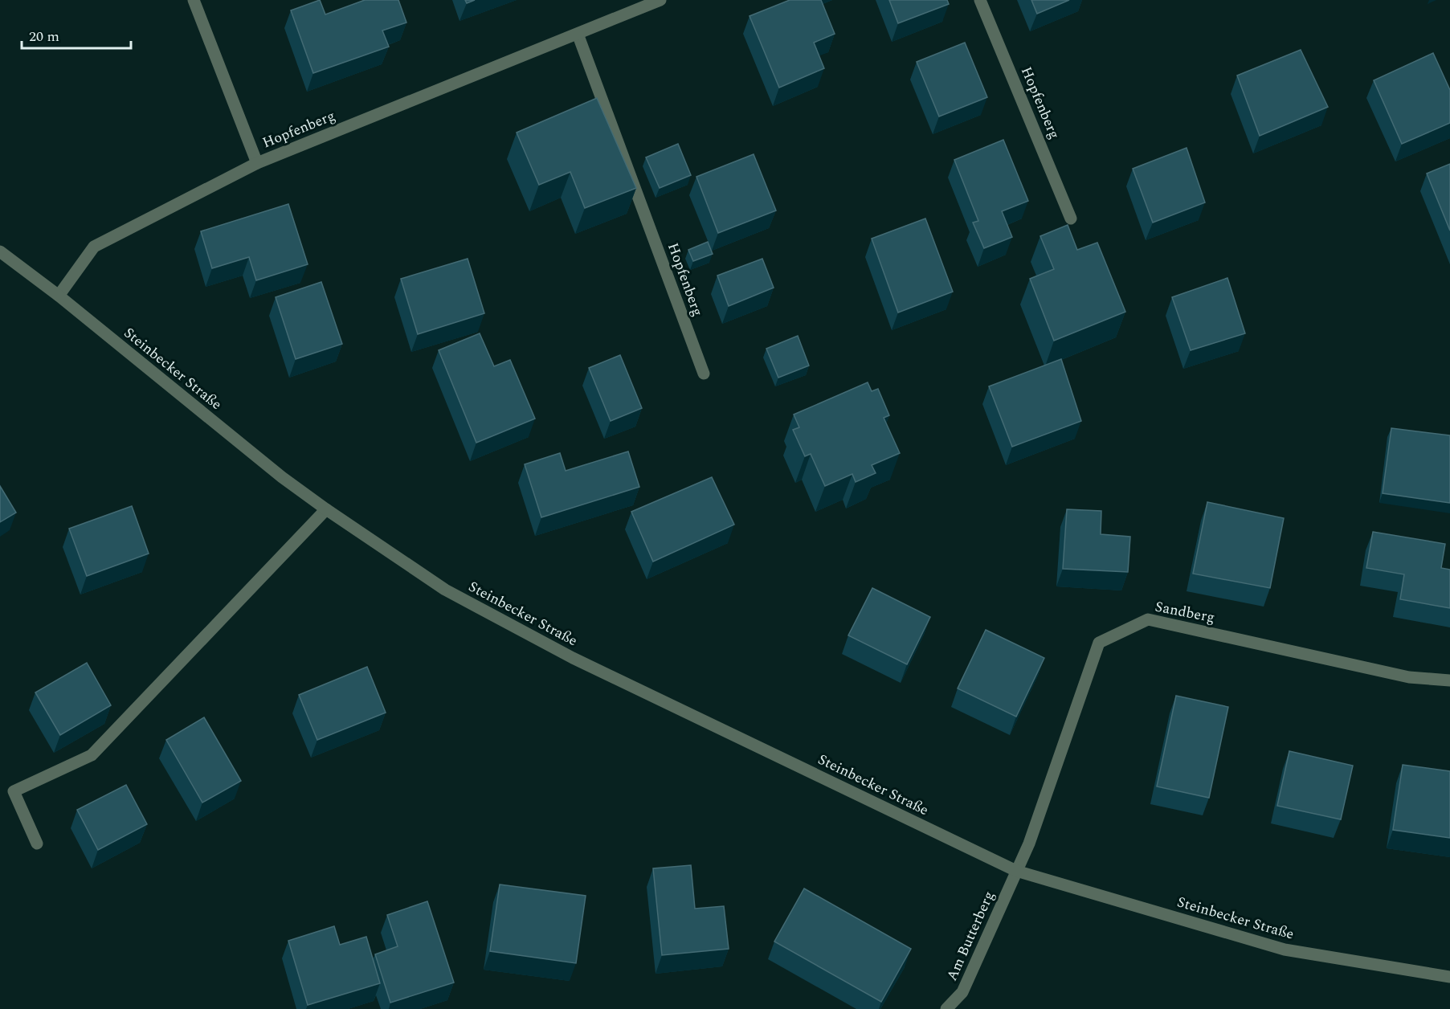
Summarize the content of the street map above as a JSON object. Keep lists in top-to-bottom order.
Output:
{
  "streets": {
    "street": [
      "Hopfenberg",
      "Steinbecker Straße",
      "Sandberg",
      "Am Butterberg"
    ]
  },
  "crossings": [
    ["Hopfenberg", "Steinbecker Straße"],
    ["Steinbecker Straße", "Sandberg"],
    ["Steinbecker Straße", "Am Butterberg"],
    ["Sandberg", "Am Butterberg"]
  ],
  "scale_bar": "20 m"
}
